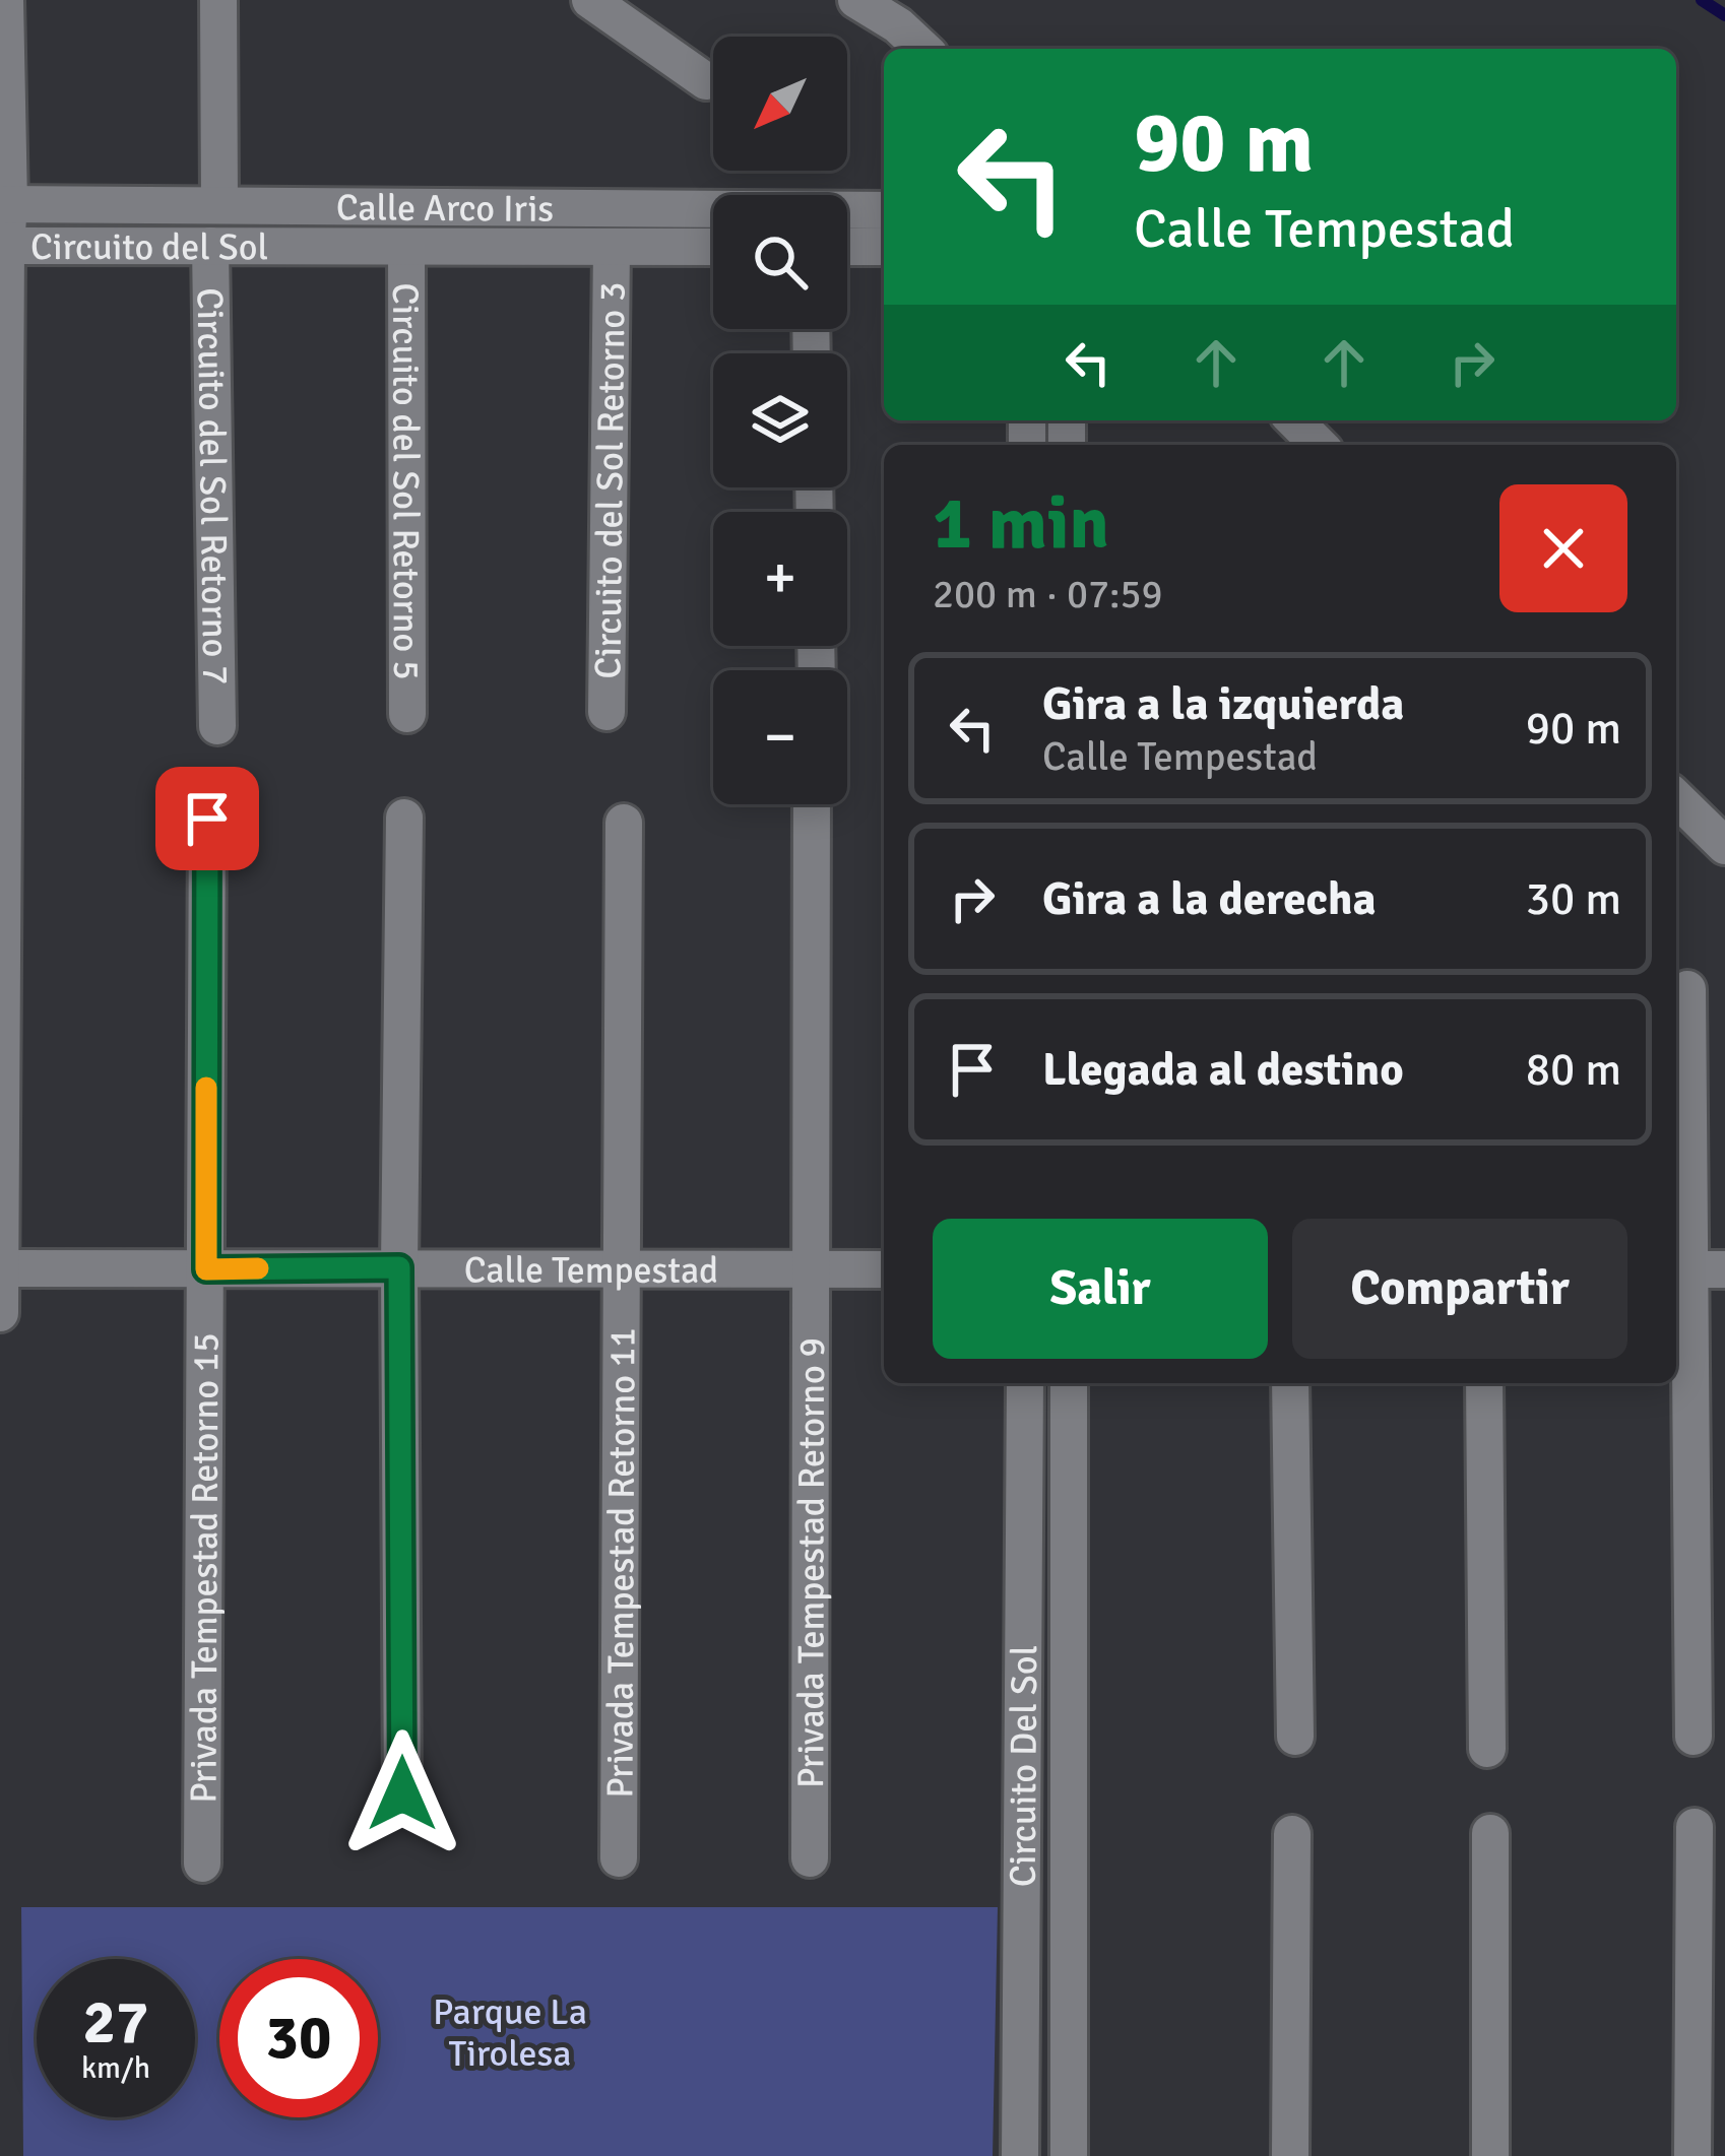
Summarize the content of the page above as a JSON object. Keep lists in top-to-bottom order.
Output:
{
  "streets": {
    "street": [
      "Calle Arco Iris",
      "Circuito del Sol",
      "Circuito del Sol Retorno 3",
      "Circuito del Sol Retorno 5",
      "Circuito del Sol Retorno 7",
      "Calle Tempestad",
      "Privada Tempestad Retorno 11",
      "Privada Tempestad Retorno 9",
      "Privada Tempestad Retorno 15",
      "Circuito Del Sol"
    ]
  },
  "crossings": [
    ["Circuito del Sol", "Circuito del Sol Retorno 3"],
    ["Circuito del Sol", "Circuito del Sol Retorno 5"],
    ["Circuito del Sol", "Circuito del Sol Retorno 7"],
    ["Calle Tempestad", "Privada Tempestad Retorno 11"],
    ["Calle Tempestad", "Privada Tempestad Retorno 9"],
    ["Calle Tempestad", "Privada Tempestad Retorno 15"]
  ],
  "parks": ["Parque La Tirolesa"],
  "north": "bottom left",
  "page": {
    "map_buttons": ["+", "−"],
    "turn": ["90 m", "Calle Tempestad"],
    "heading": ["1 min", "200 m · 07:59"],
    "list": [
      {
        "name": "Gira a la izquierda",
        "note": "Calle Tempestad",
        "value": "90 m"
      },
      {
        "name": "Gira a la derecha",
        "value": "30 m"
      },
      {
        "name": "Llegada al destino",
        "value": "80 m"
      }
    ],
    "buttons": ["Salir", "Compartir"],
    "speed": "27 km/h",
    "limit": "30"
  }
}
